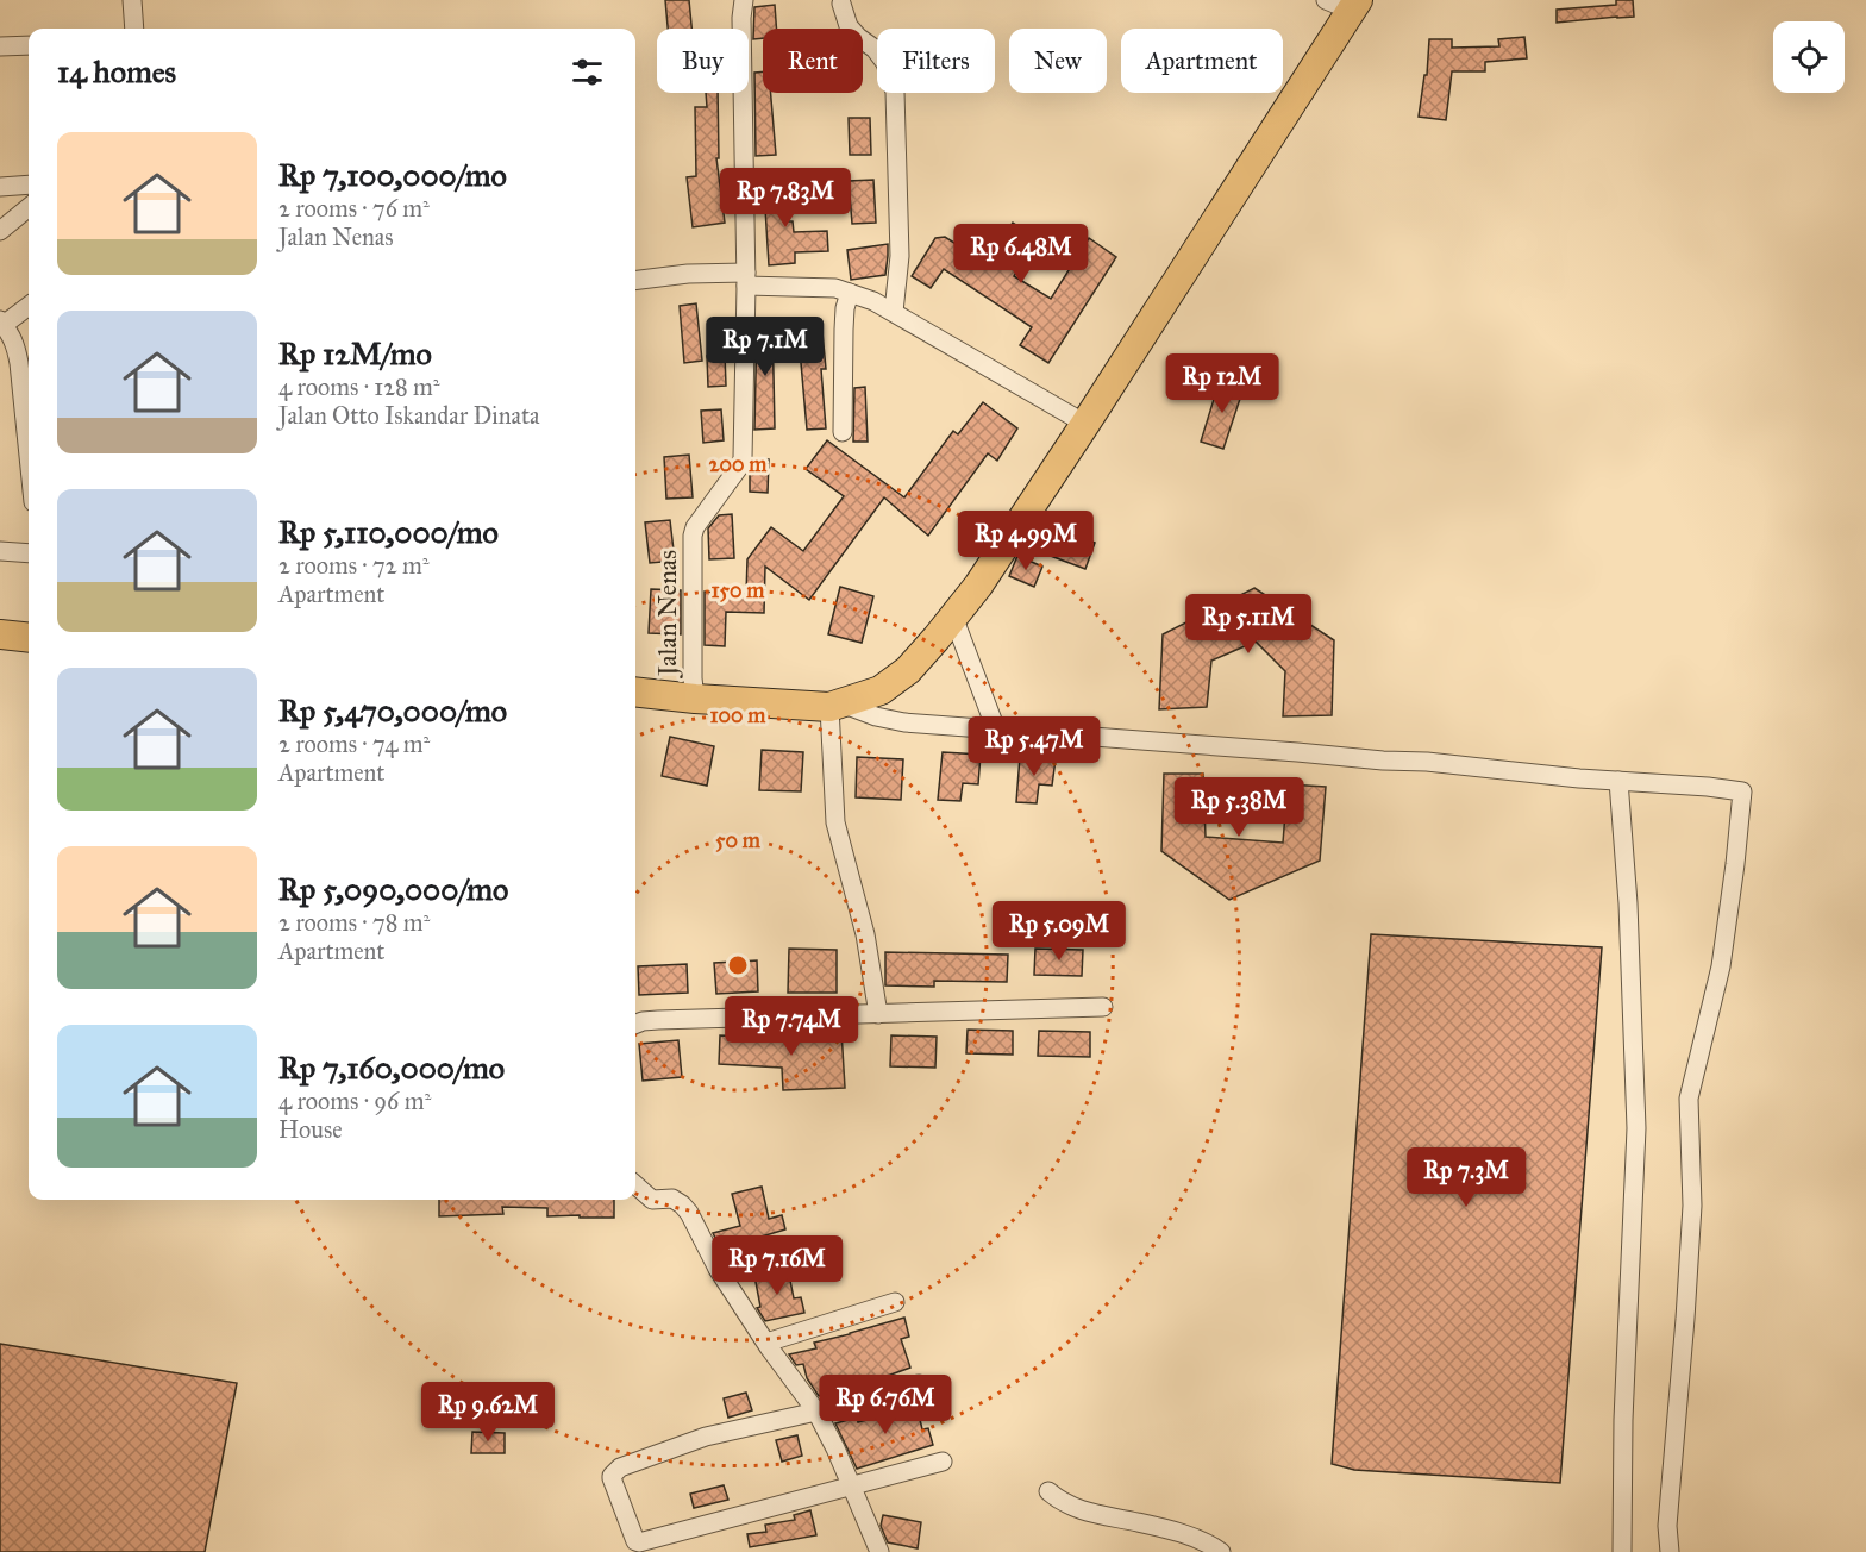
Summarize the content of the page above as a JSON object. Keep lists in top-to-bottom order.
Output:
{
  "streets": {
    "street": ["Jalan Nenas"]
  },
  "page": {
    "chip": [
      "Buy",
      "Rent",
      "Filters",
      "New",
      "Apartment"
    ],
    "heading": "14 homes",
    "list": [
      {
        "name": "Rp 7,100,000/mo",
        "note": "2 rooms · 76 m² · Jalan Nenas"
      },
      {
        "name": "Rp 12M/mo",
        "note": "4 rooms · 128 m² · Jalan Otto Iskandar Dinata"
      },
      {
        "name": "Rp 5,110,000/mo",
        "note": "2 rooms · 72 m² · Apartment"
      },
      {
        "name": "Rp 5,470,000/mo",
        "note": "2 rooms · 74 m² · Apartment"
      },
      {
        "name": "Rp 5,090,000/mo",
        "note": "2 rooms · 78 m² · Apartment"
      },
      {
        "name": "Rp 7,160,000/mo",
        "note": "4 rooms · 96 m² · House"
      }
    ],
    "price": [
      "Rp 7.83M",
      "Rp 6.48M",
      "Rp 7.1M",
      "Rp 12M",
      "Rp 4.99M",
      "Rp 5.11M",
      "Rp 5.47M",
      "Rp 5.38M",
      "Rp 5.09M",
      "Rp 7.74M",
      "Rp 7.3M",
      "Rp 7.16M",
      "Rp 6.76M",
      "Rp 9.62M"
    ]
  },
  "rings": [
    "200 m",
    "150 m",
    "100 m",
    "50 m"
  ]
}
